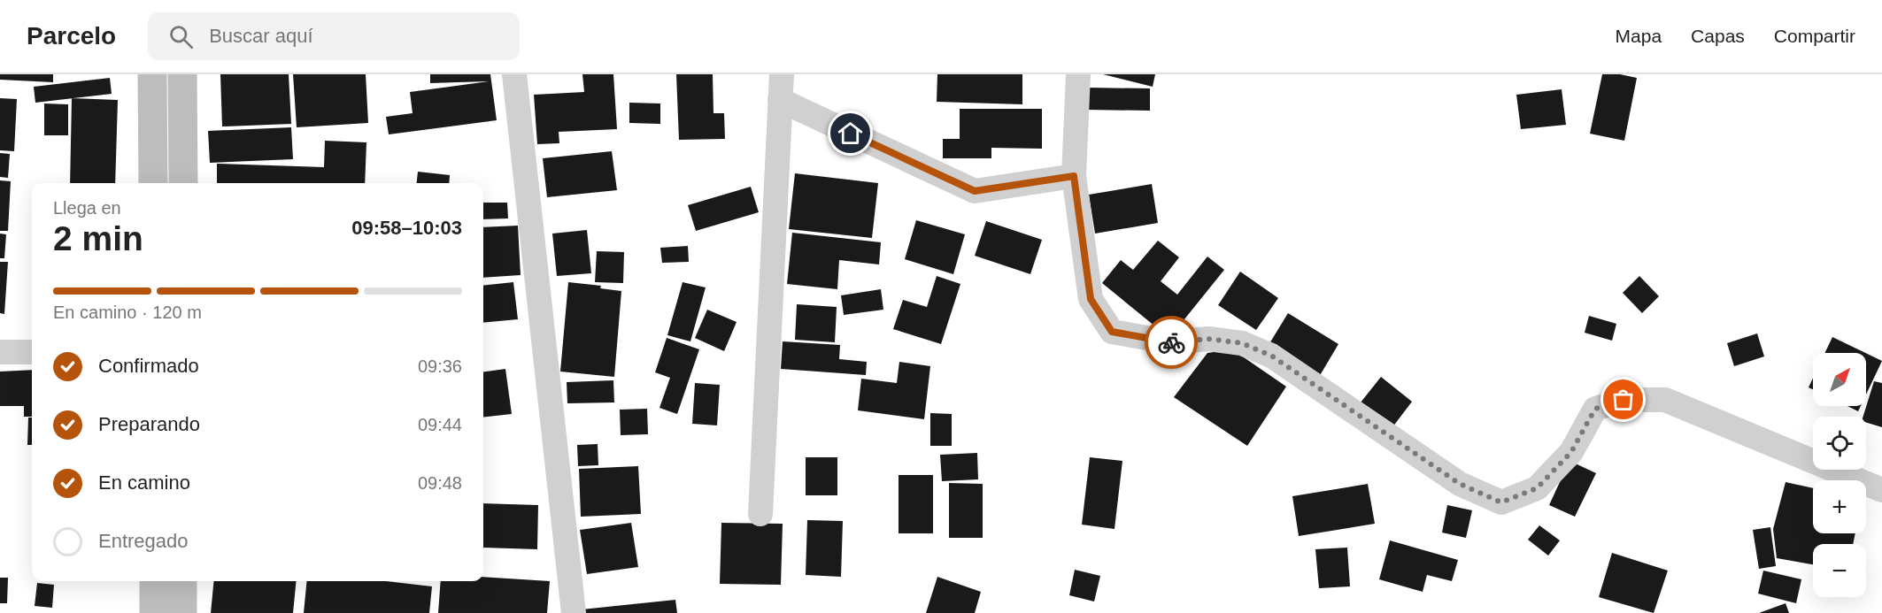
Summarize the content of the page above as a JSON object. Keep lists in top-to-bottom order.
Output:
{
  "north": "top right",
  "page": {
    "header": "Parcelo",
    "search": "Buscar aquí",
    "nav": ["Mapa", "Capas", "Compartir"],
    "heading": ["2 min", "Llega en", "09:58–10:03"],
    "bar": "En camino · 120 m",
    "list": [
      ["Confirmado", "09:36"],
      ["Preparando", "09:44"],
      ["En camino", "09:48"],
      "Entregado"
    ],
    "map_buttons": ["+", "−"]
  }
}
